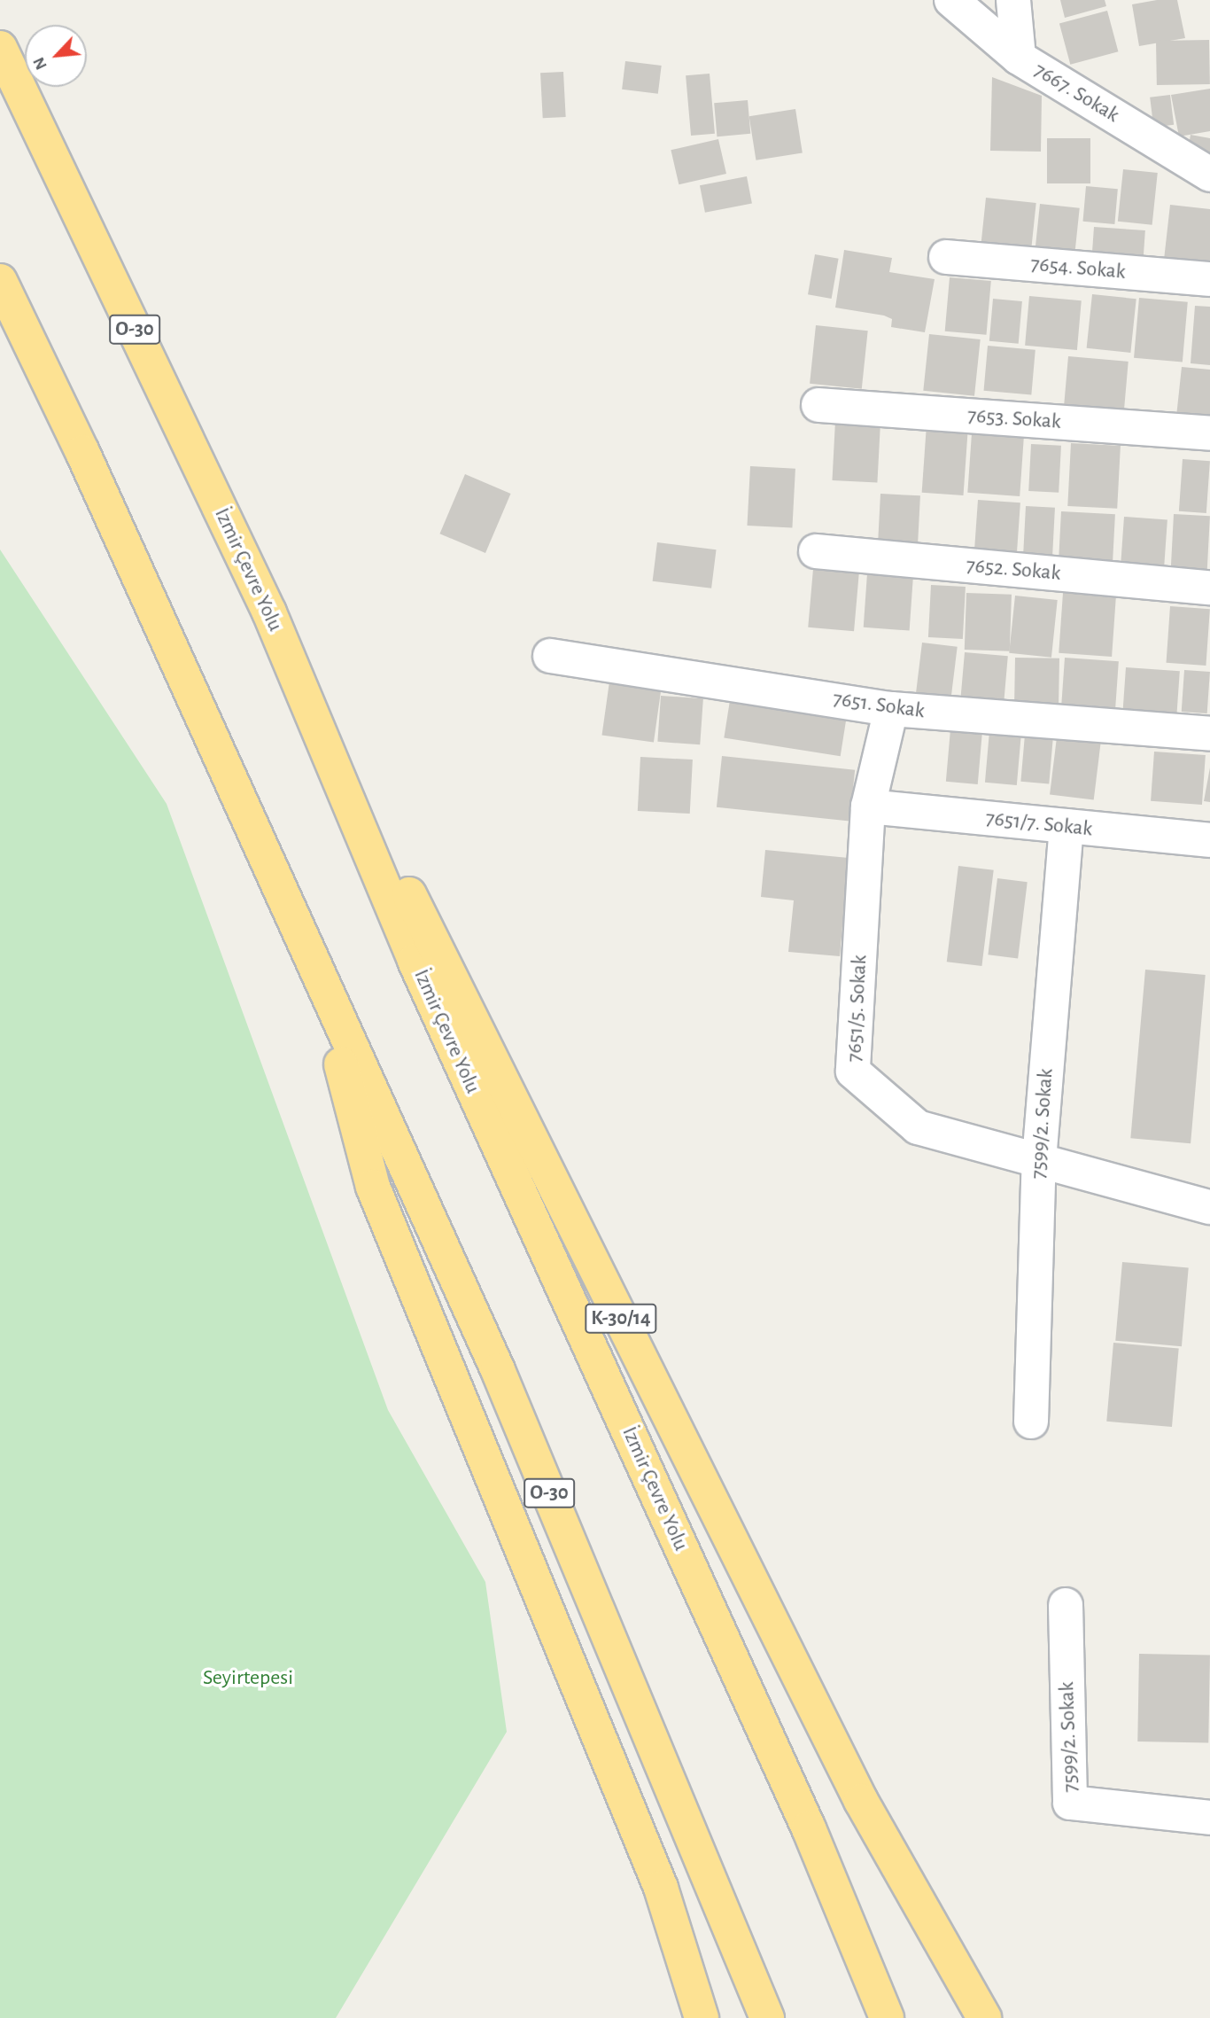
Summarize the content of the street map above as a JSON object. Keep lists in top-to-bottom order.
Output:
{
  "streets": {
    "highway": ["O-30", "İzmir Çevre Yolu", "K-30/14"],
    "street": [
      "7667. Sokak",
      "7654. Sokak",
      "7653. Sokak",
      "7652. Sokak",
      "7651. Sokak",
      "7651/7. Sokak",
      "7651/5. Sokak",
      "7599/2. Sokak"
    ]
  },
  "crossings": [
    ["İzmir Çevre Yolu", "K-30/14"],
    ["7651. Sokak", "7651/5. Sokak"],
    ["7651/7. Sokak", "7651/5. Sokak"],
    ["7651/7. Sokak", "7599/2. Sokak"],
    ["7651/5. Sokak", "7599/2. Sokak"]
  ],
  "parks": ["Seyirtepesi"],
  "north": "bottom left"
}
